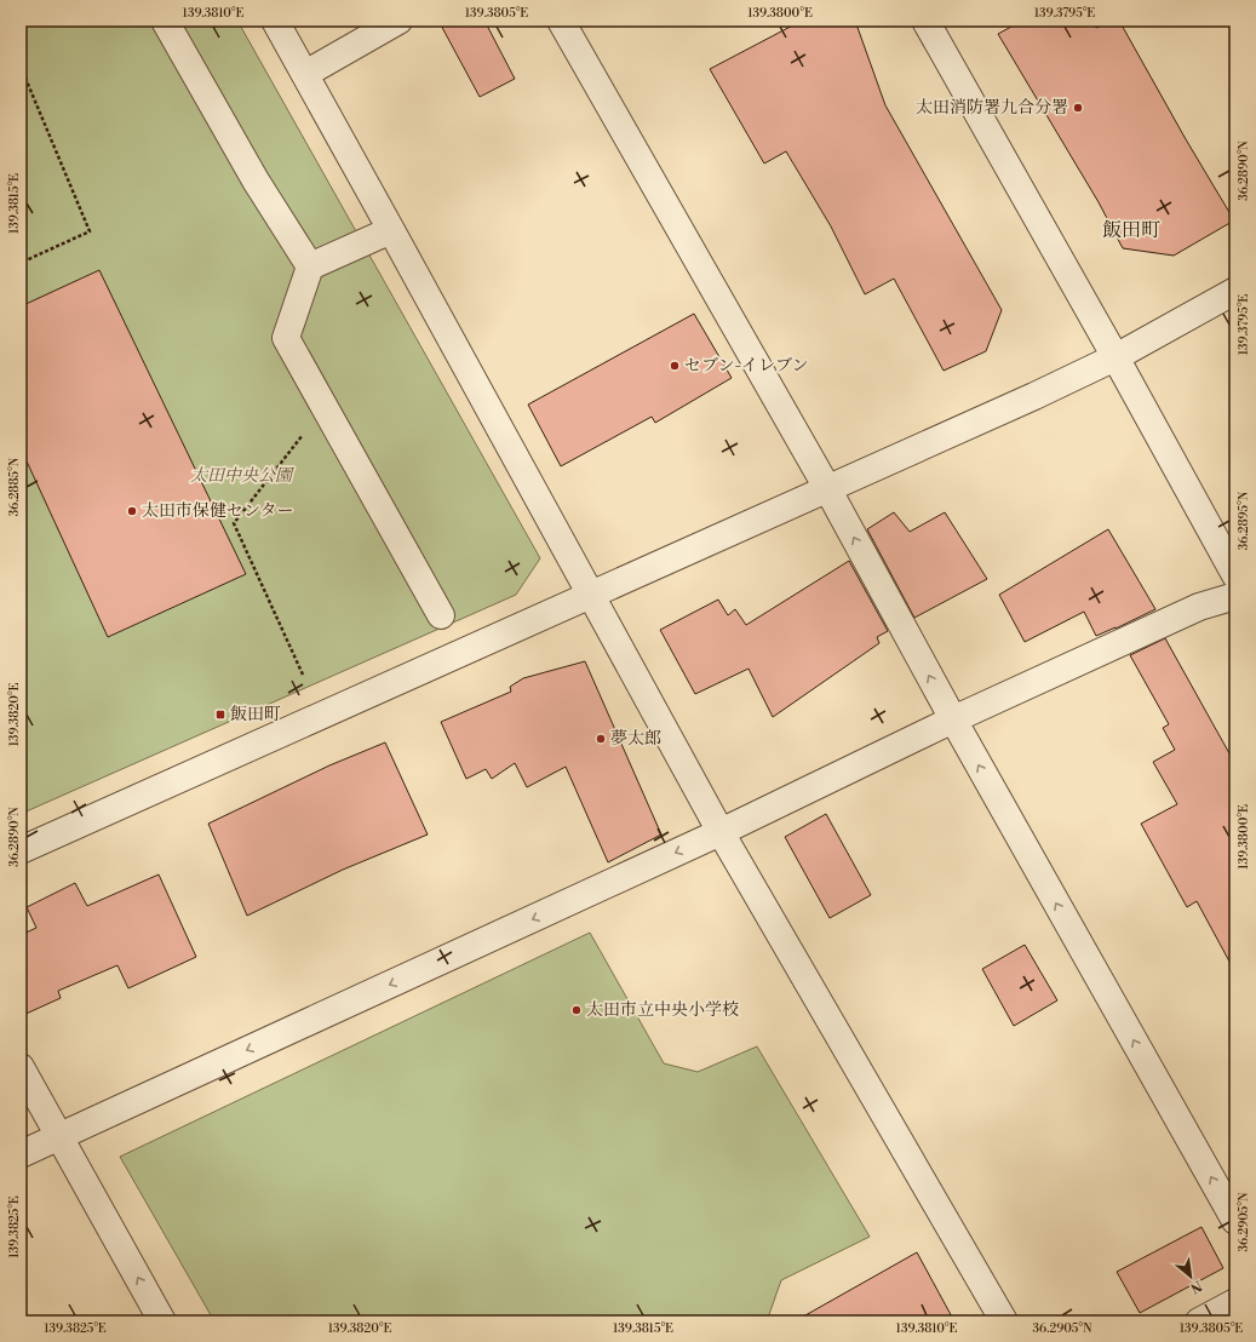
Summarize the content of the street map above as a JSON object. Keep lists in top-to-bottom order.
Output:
{
  "districts": ["飯田町"],
  "parks": ["太田中央公園"],
  "places": {
    "other": [
      "太田消防署九合分署",
      "セブン-イレブン",
      "太田市保健センター",
      "夢太郎",
      "太田市立中央小学校"
    ],
    "transit": ["飯田町"]
  },
  "north": "bottom right",
  "coordinates": [
    "139.3810°E",
    "139.3805°E",
    "139.3800°E",
    "139.3795°E",
    "36.2890°N",
    "139.3815°E",
    "36.2885°N",
    "36.2895°N",
    "139.3820°E",
    "36.2905°N",
    "139.3825°E"
  ]
}
